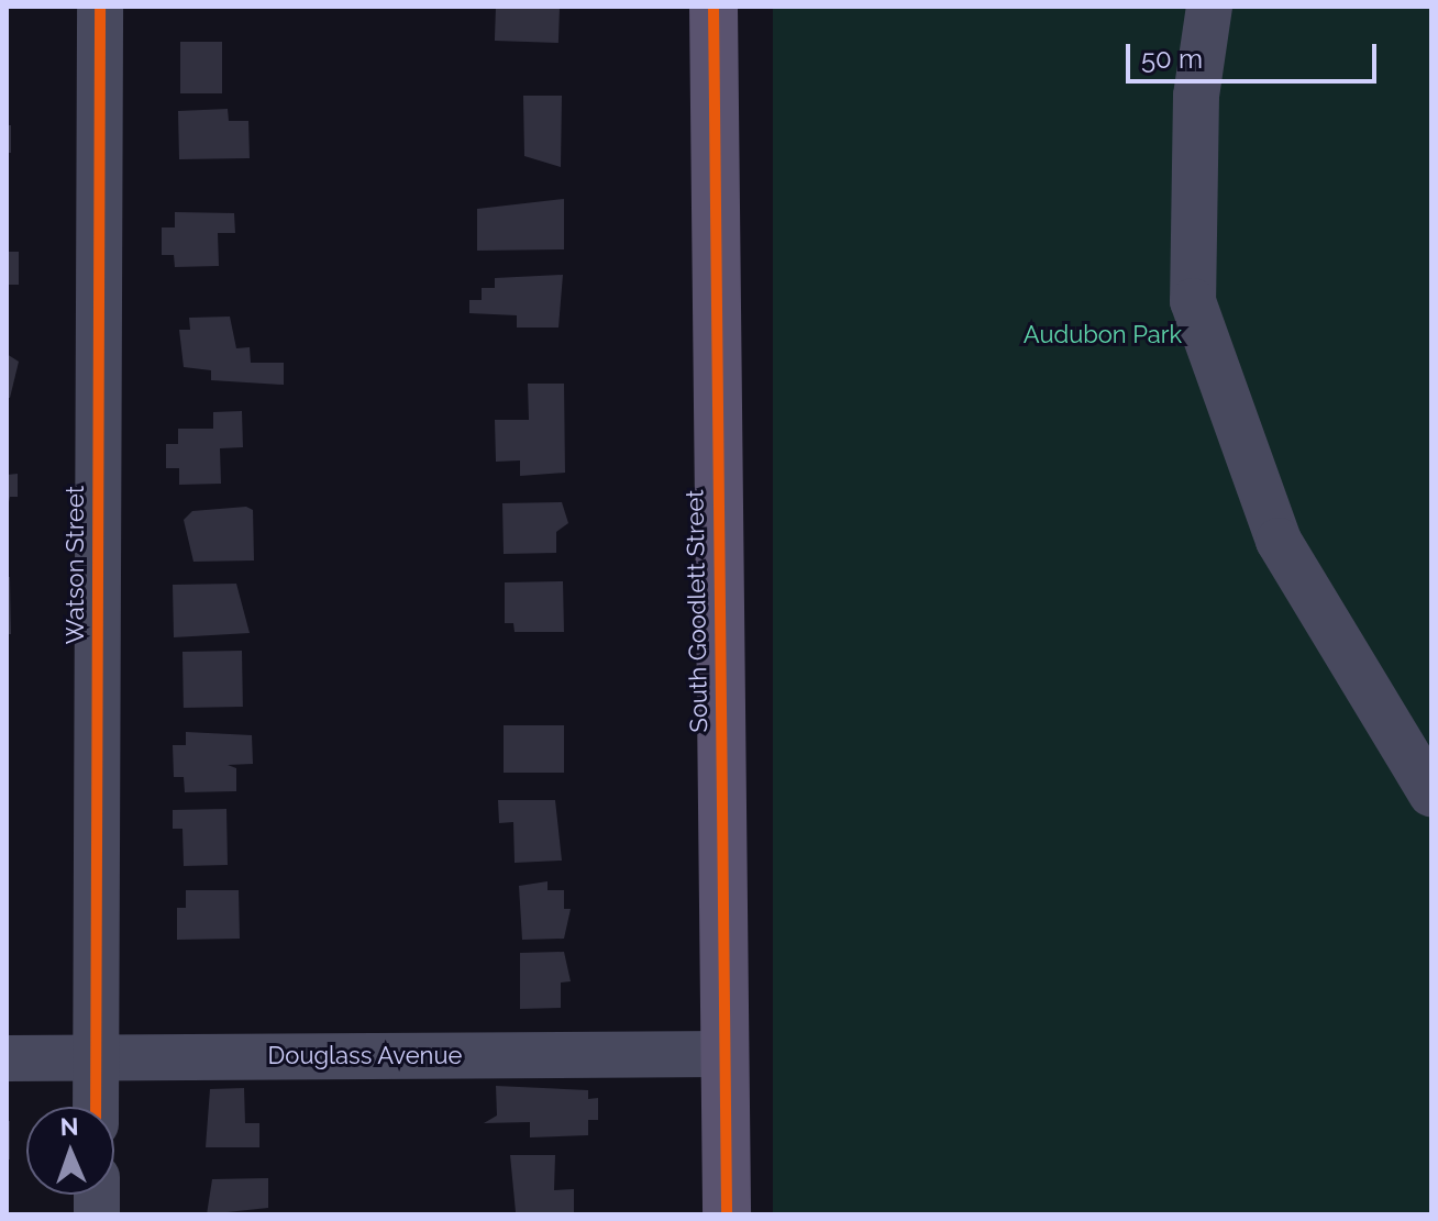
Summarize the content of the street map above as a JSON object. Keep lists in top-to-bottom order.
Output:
{
  "streets": {
    "main road": ["South Goodlett Street"],
    "street": ["Watson Street", "Douglass Avenue"]
  },
  "crossings": [
    ["Watson Street", "Douglass Avenue"],
    ["South Goodlett Street", "Douglass Avenue"]
  ],
  "parks": ["Audubon Park"],
  "scale_bar": "50 m",
  "north": "top"
}
